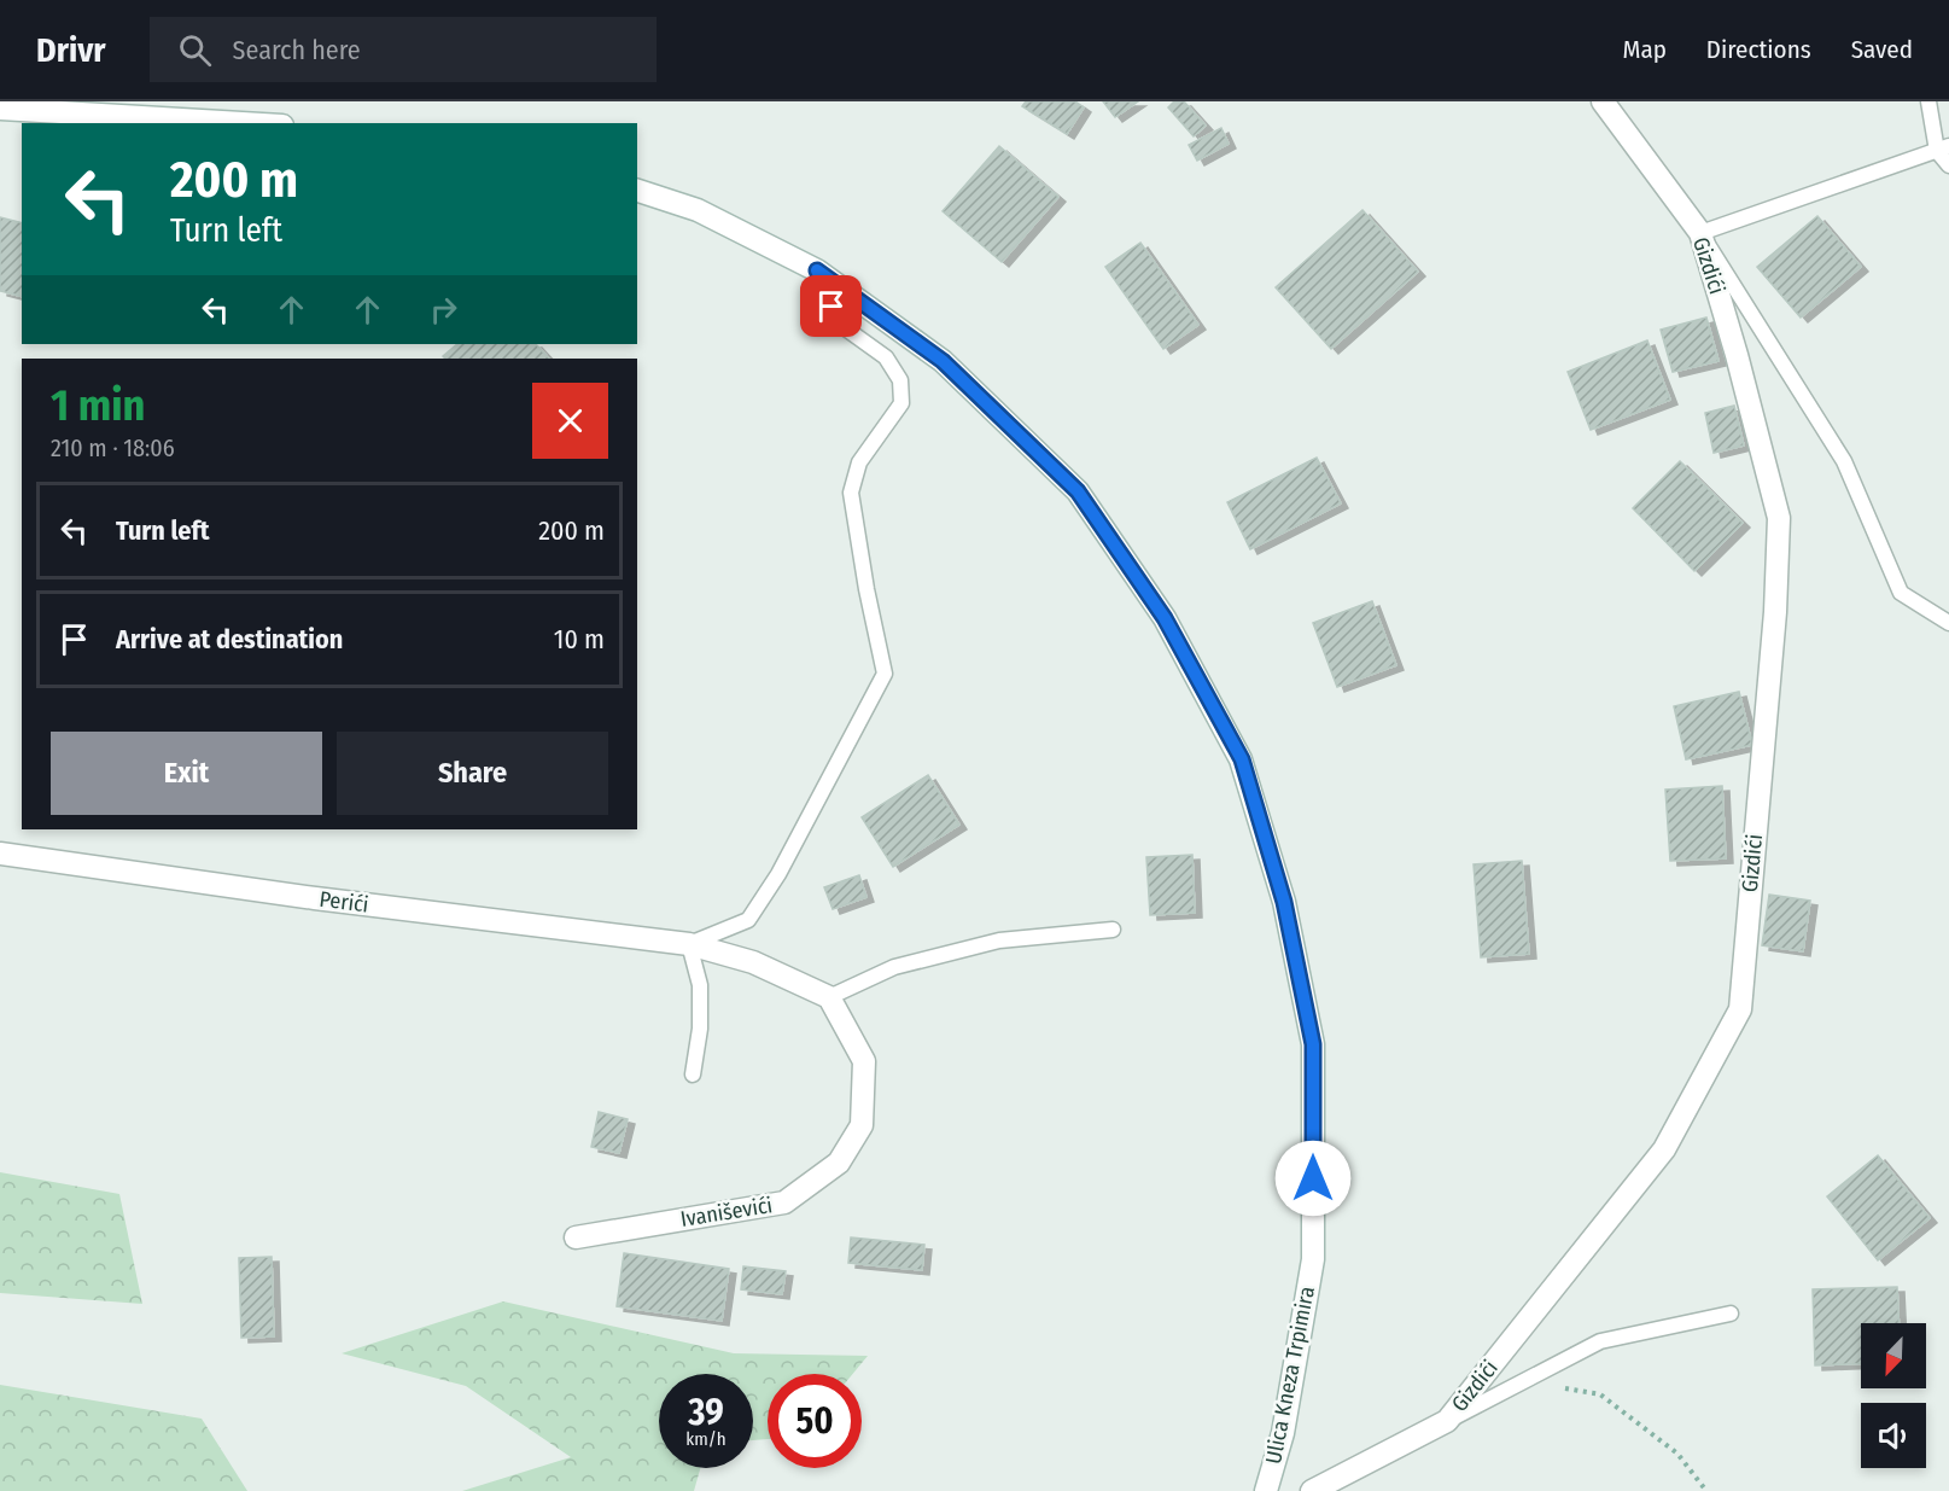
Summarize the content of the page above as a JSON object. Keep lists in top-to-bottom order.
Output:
{
  "streets": {
    "street": [
      "Gizdići",
      "Perići",
      "Ivaniševići",
      "Ulica Kneza Trpimira"
    ]
  },
  "north": "bottom left",
  "page": {
    "header": "Drivr",
    "search": "Search here",
    "nav": ["Map", "Directions", "Saved"],
    "turn": ["200 m", "Turn left"],
    "heading": ["1 min", "210 m · 18:06"],
    "list": [
      {
        "name": "Turn left",
        "value": "200 m"
      },
      {
        "name": "Arrive at destination",
        "value": "10 m"
      }
    ],
    "buttons": ["Exit", "Share"],
    "speed": "39 km/h",
    "limit": "50"
  }
}
